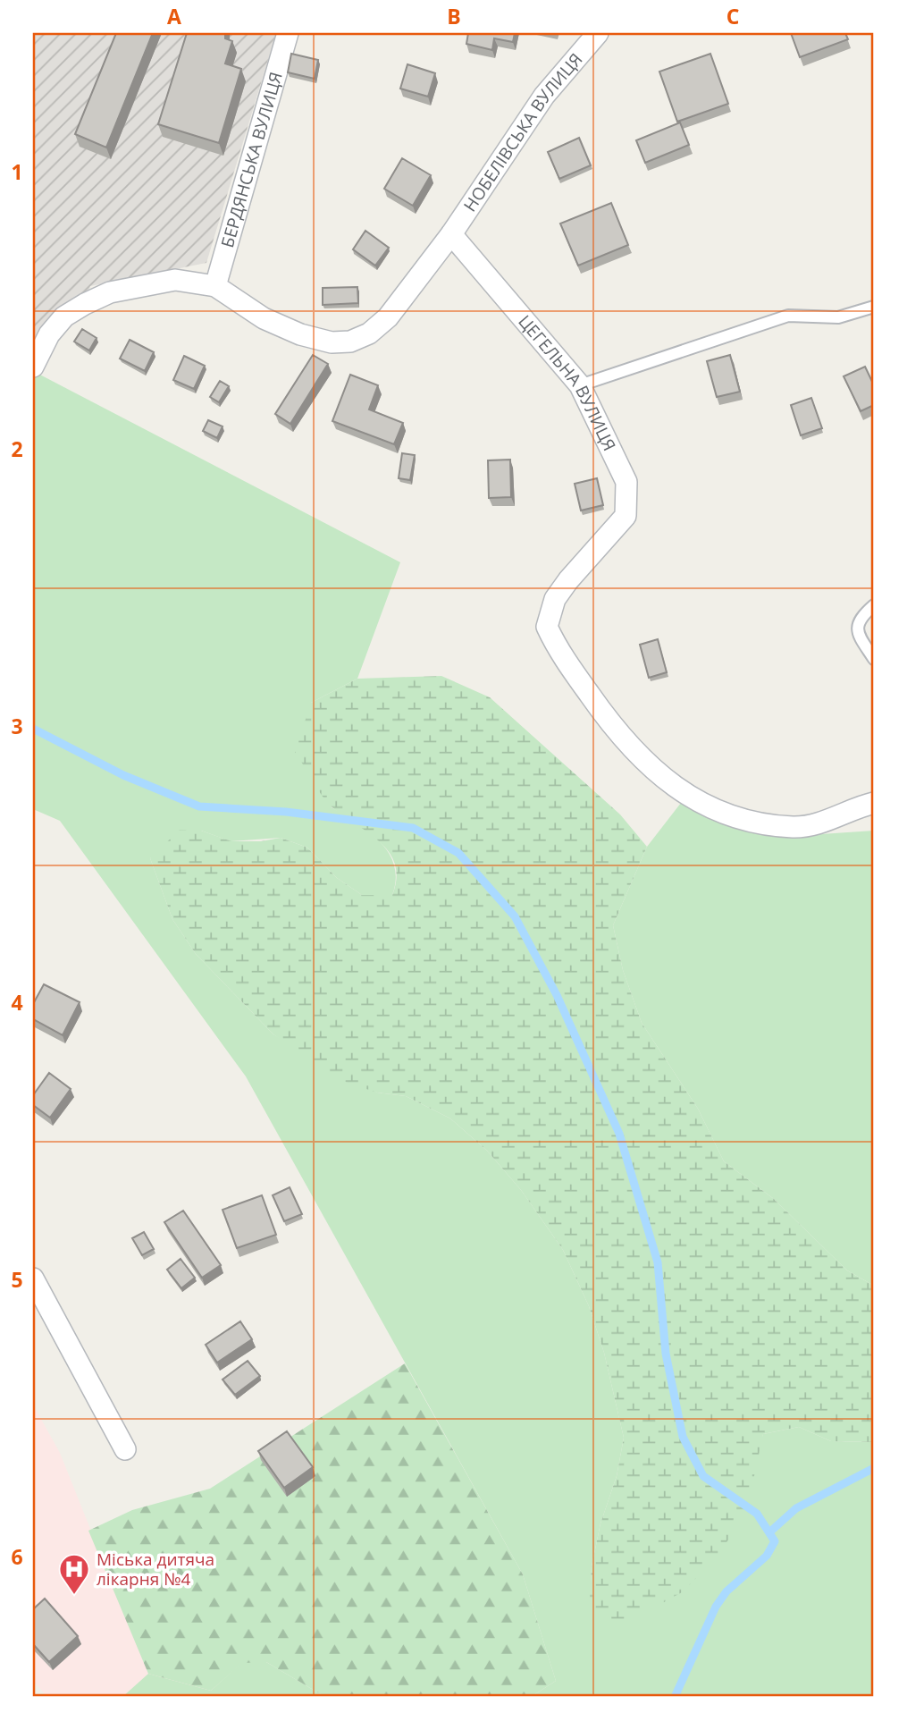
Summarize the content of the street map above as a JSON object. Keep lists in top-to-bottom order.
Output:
{
  "streets": {
    "street": ["НОБЕЛІВСЬКА ВУЛИЦЯ", "БЕРДЯНСЬКА ВУЛИЦЯ", "ЦЕГЕЛЬНА ВУЛИЦЯ"]
  },
  "crossings": [
    ["НОБЕЛІВСЬКА ВУЛИЦЯ", "ЦЕГЕЛЬНА ВУЛИЦЯ"]
  ],
  "places": {
    "hospital": ["Міська дитяча лікарня №4"]
  },
  "grid": {
    "columns": ["A", "B", "C"],
    "rows": [
      "1",
      "2",
      "3",
      "4",
      "5",
      "6"
    ]
  }
}
